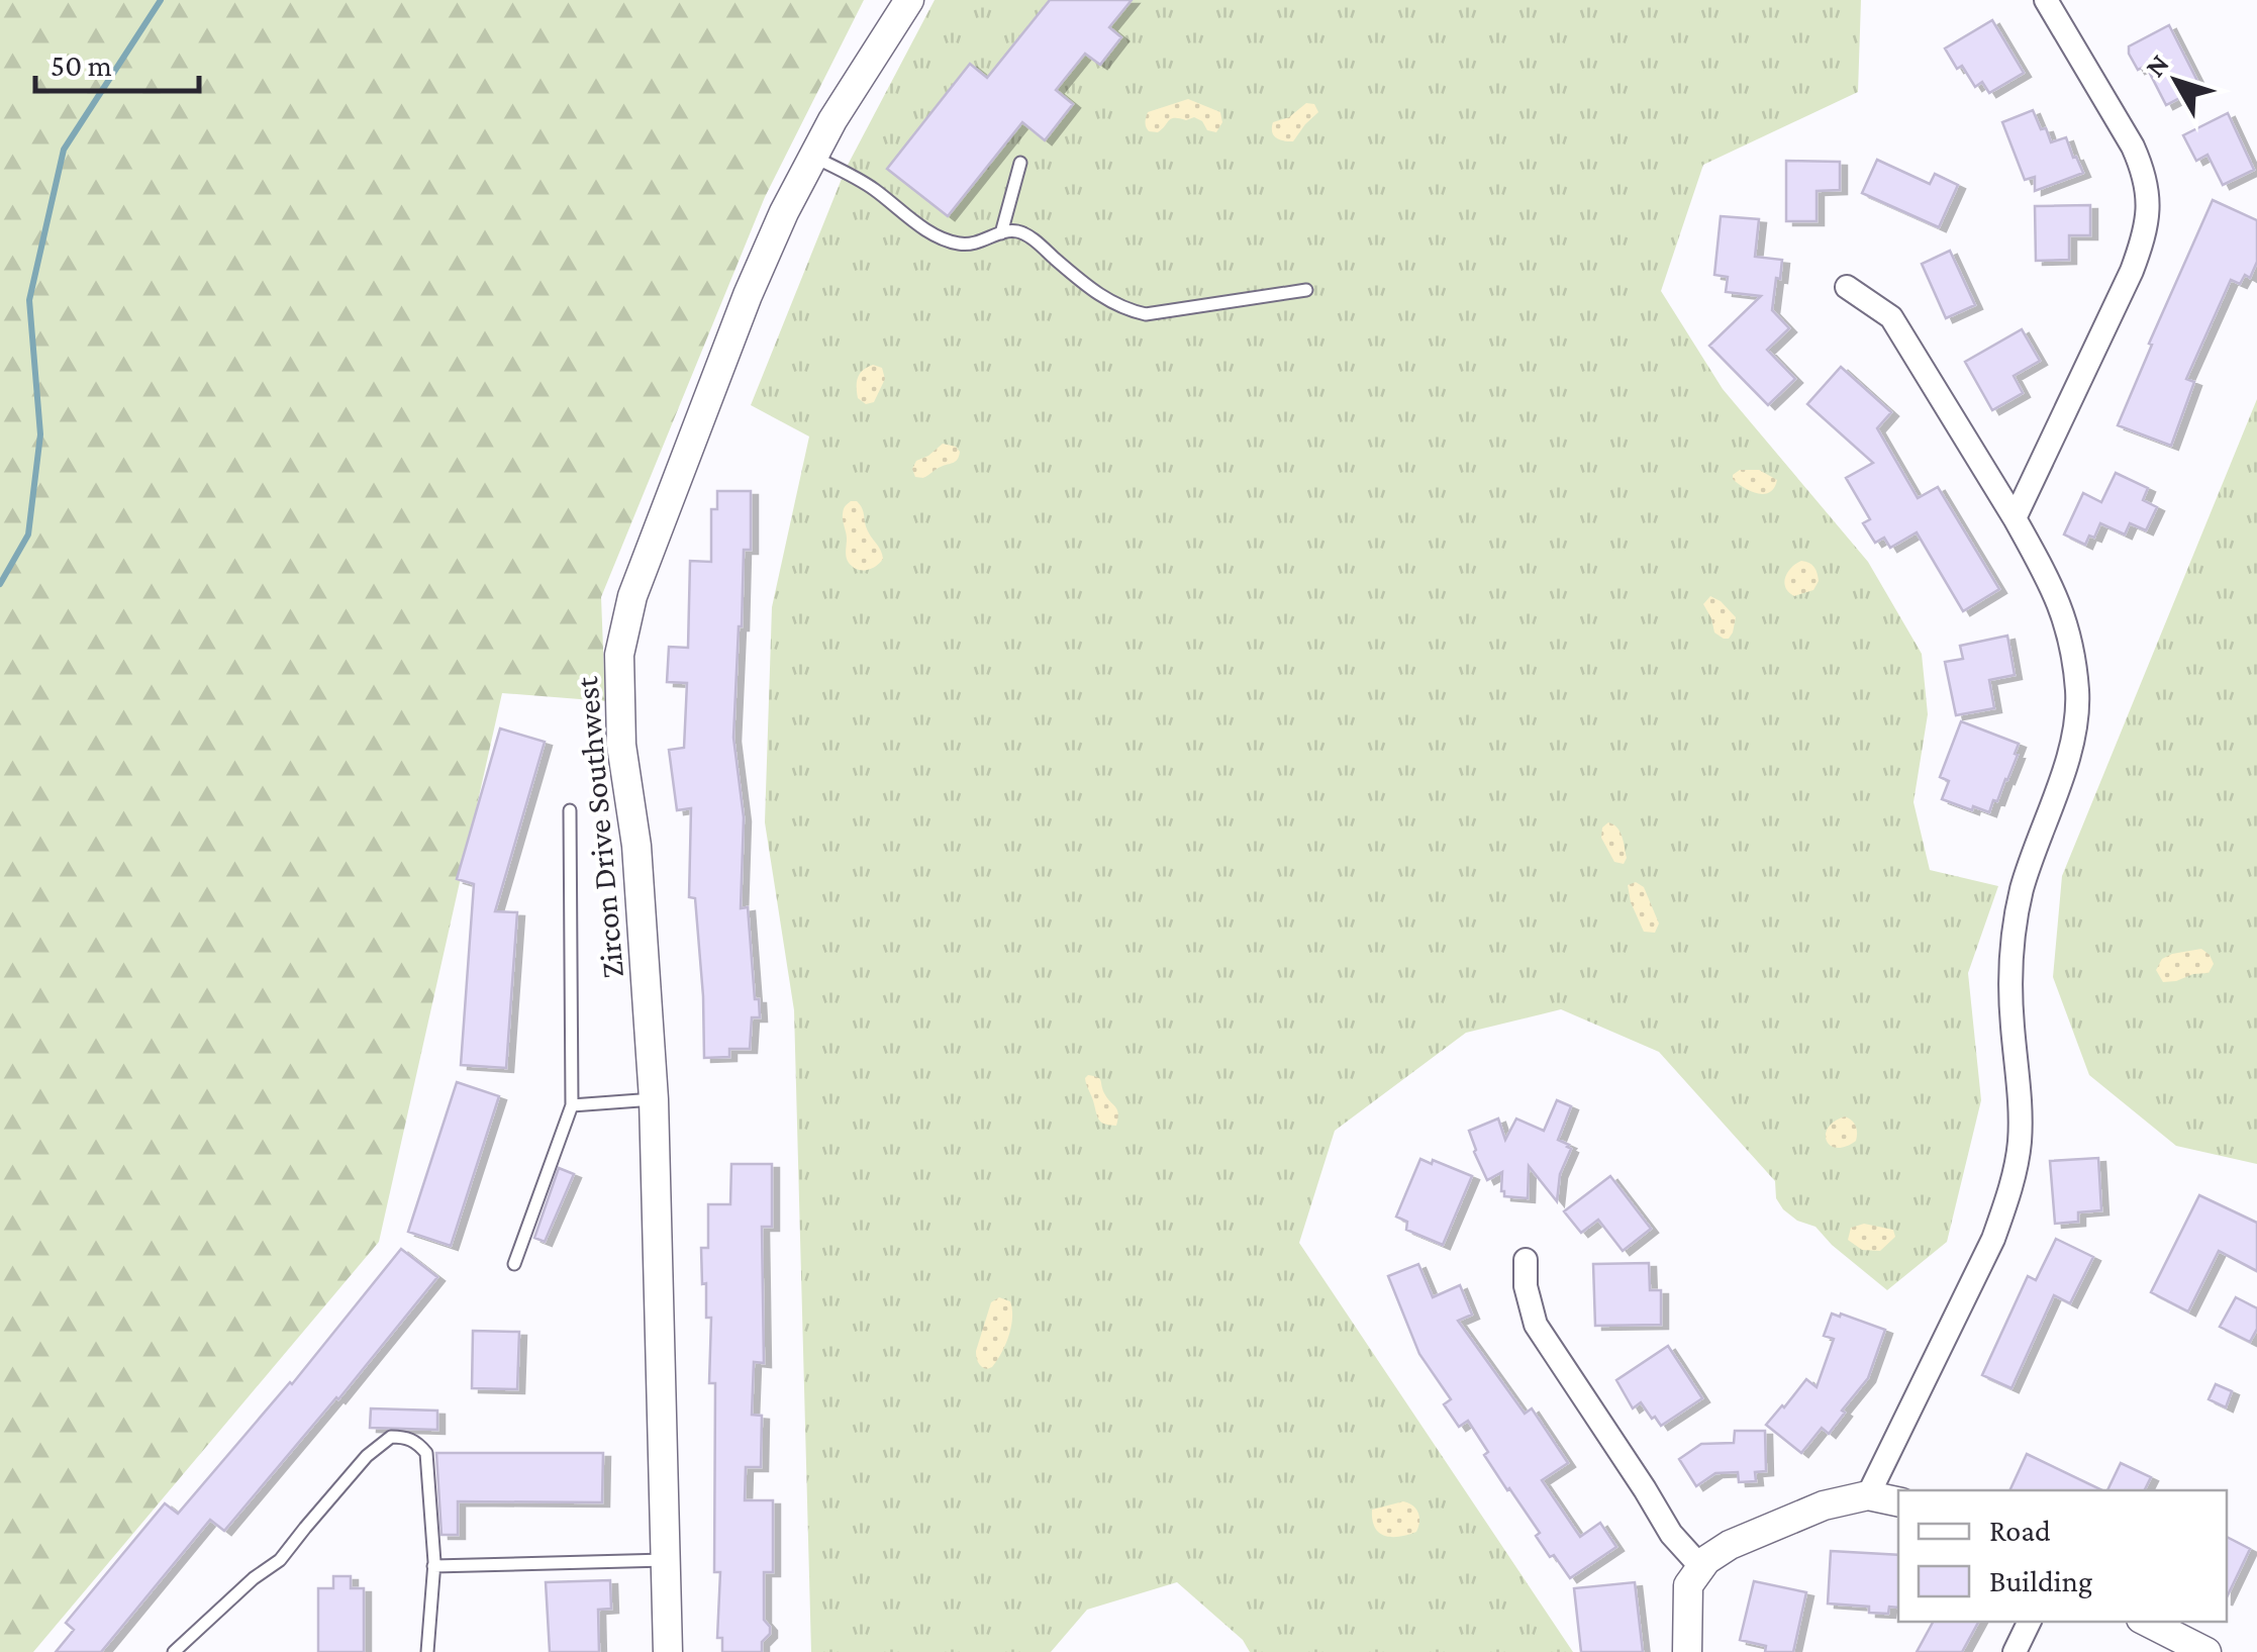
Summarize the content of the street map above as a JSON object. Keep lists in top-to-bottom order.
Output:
{
  "streets": {
    "street": ["Zircon Drive Southwest"]
  },
  "legend": ["Road", "Building"],
  "scale_bar": "50 m",
  "north": "top left"
}
